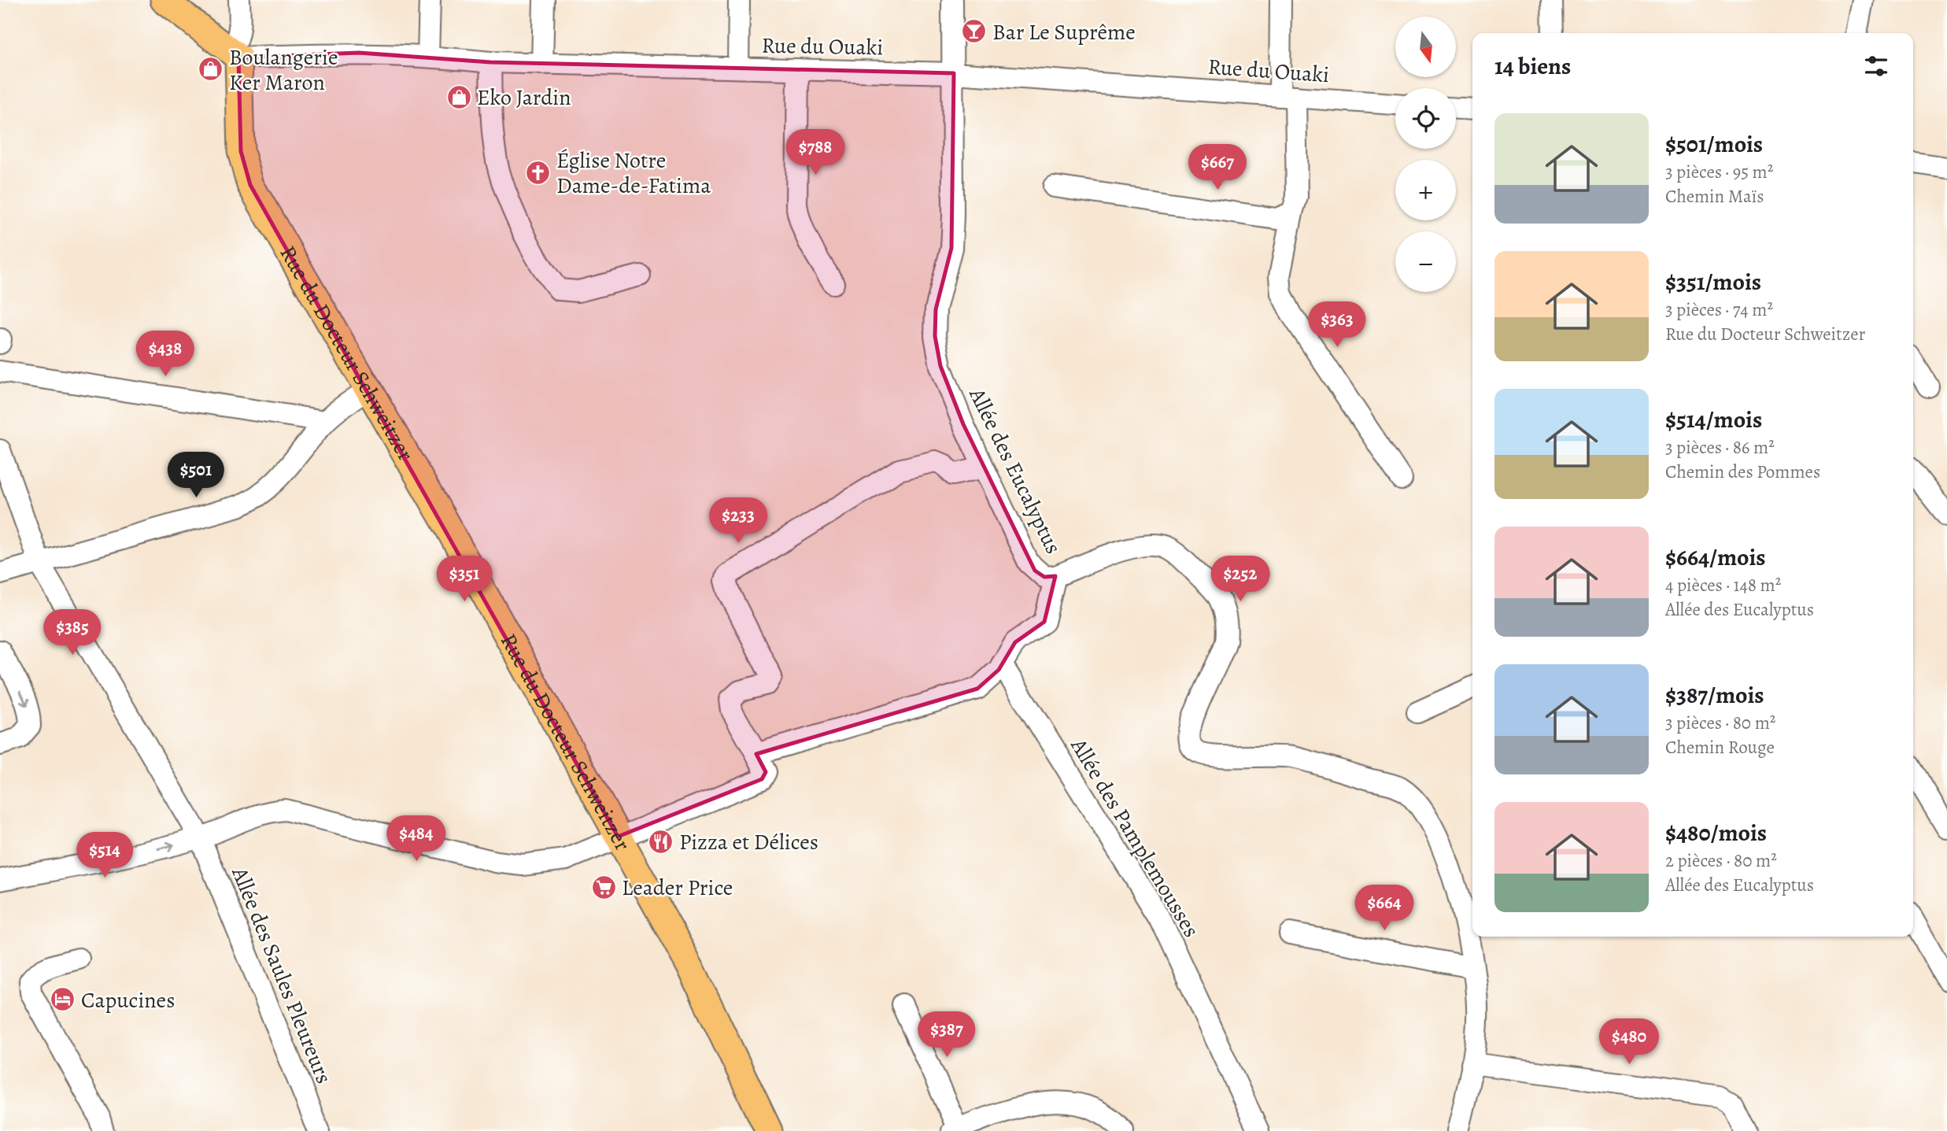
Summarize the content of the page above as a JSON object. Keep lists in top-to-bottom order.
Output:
{
  "streets": {
    "main road": ["Rue du Docteur Schweitzer"],
    "street": [
      "Rue du Ouaki",
      "Allée des Eucalyptus",
      "Allée des Pamplemousses",
      "Allée des Saules Pleureurs"
    ]
  },
  "crossings": [
    ["Rue du Ouaki", "Rue du Docteur Schweitzer"],
    ["Rue du Ouaki", "Allée des Eucalyptus"]
  ],
  "places": {
    "bar": ["Bar Le Suprême"],
    "shop": ["Boulangerie Ker Maron", "Eko Jardin"],
    "church": ["Église Notre Dame-de-Fatima"],
    "restaurant": ["Pizza et Délices"],
    "supermarket": ["Leader Price"],
    "hotel": ["Capucines"]
  },
  "north": "bottom",
  "page": {
    "map_buttons": ["+", "−"],
    "heading": "14 biens",
    "list": [
      {
        "name": "$501/mois",
        "note": "3 pièces · 95 m² · Chemin Maïs"
      },
      {
        "name": "$351/mois",
        "note": "3 pièces · 74 m² · Rue du Docteur Schweitzer"
      },
      {
        "name": "$514/mois",
        "note": "3 pièces · 86 m² · Chemin des Pommes"
      },
      {
        "name": "$664/mois",
        "note": "4 pièces · 148 m² · Allée des Eucalyptus"
      },
      {
        "name": "$387/mois",
        "note": "3 pièces · 80 m² · Chemin Rouge"
      },
      {
        "name": "$480/mois",
        "note": "2 pièces · 80 m² · Allée des Eucalyptus"
      }
    ],
    "price": [
      "$788",
      "$667",
      "$363",
      "$438",
      "$501",
      "$233",
      "$351",
      "$252",
      "$385",
      "$484",
      "$514",
      "$664",
      "$387",
      "$480"
    ]
  }
}
